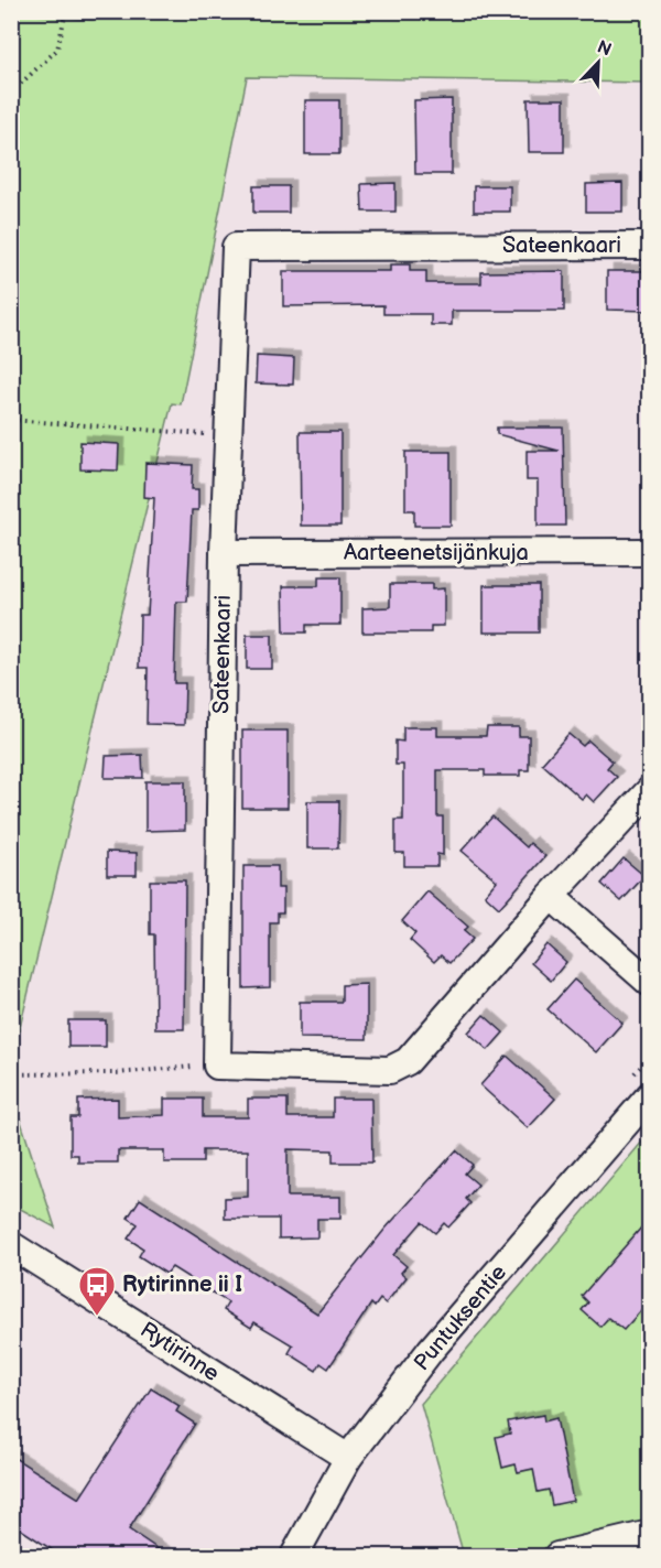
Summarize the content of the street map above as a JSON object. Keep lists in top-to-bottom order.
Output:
{
  "streets": {
    "street": [
      "Sateenkaari",
      "Aarteenetsijänkuja",
      "Puntuksentie",
      "Rytirinne"
    ]
  },
  "crossings": [
    ["Sateenkaari", "Aarteenetsijänkuja"],
    ["Puntuksentie", "Rytirinne"]
  ],
  "places": {
    "bus stop": ["Rytirinne ii I"]
  },
  "north": "top right"
}
